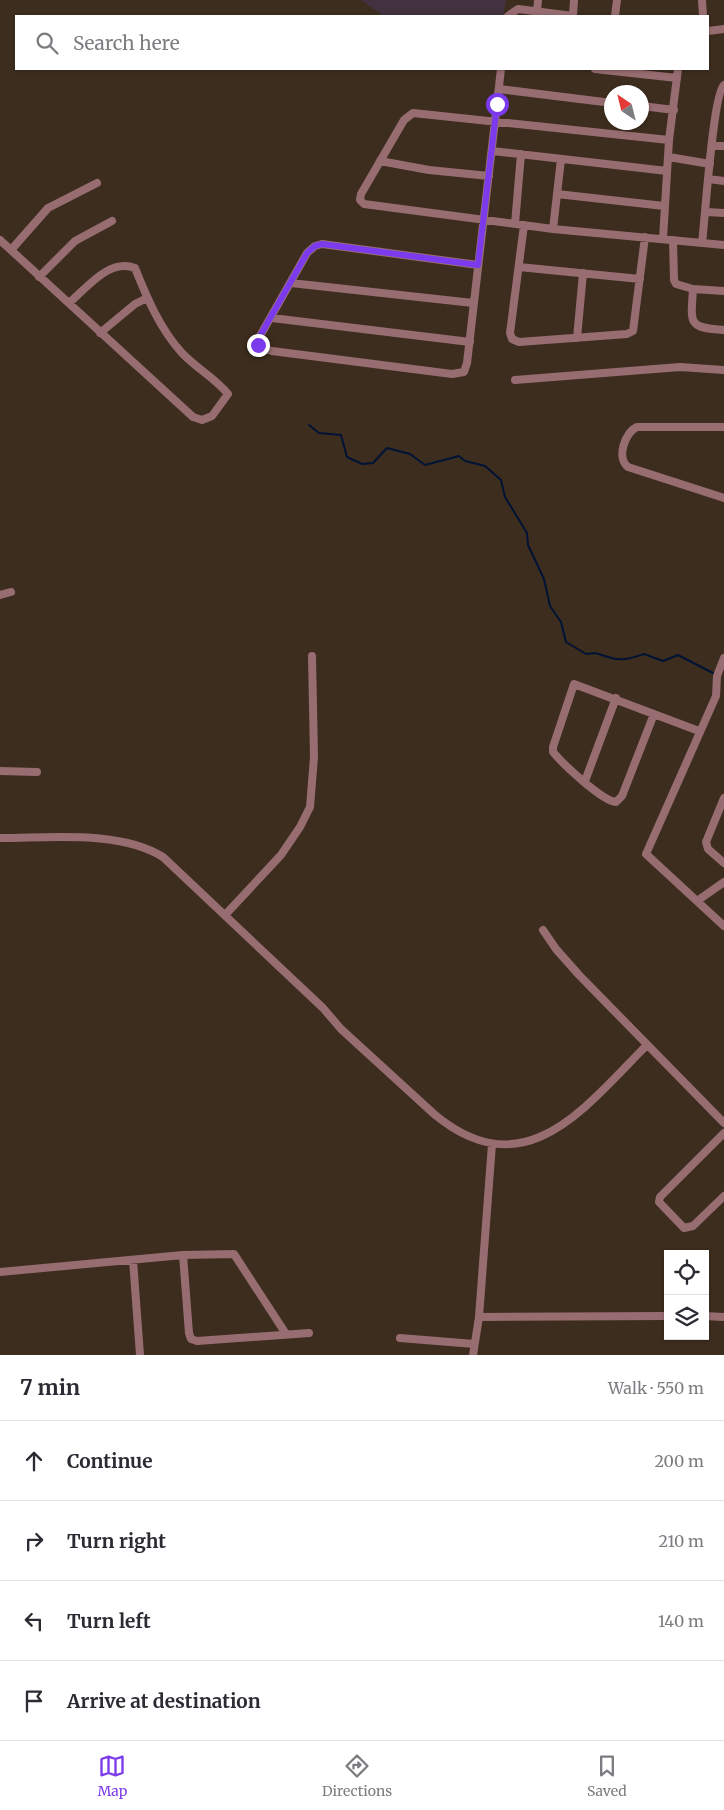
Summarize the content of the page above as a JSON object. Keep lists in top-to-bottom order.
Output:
{
  "north": "top left",
  "page": {
    "search": "Search here",
    "heading": ["7 min", "Walk · 550 m"],
    "list": [
      ["Continue", "200 m"],
      ["Turn right", "210 m"],
      ["Turn left", "140 m"],
      "Arrive at destination"
    ],
    "nav": ["Map", "Directions", "Saved"]
  }
}
